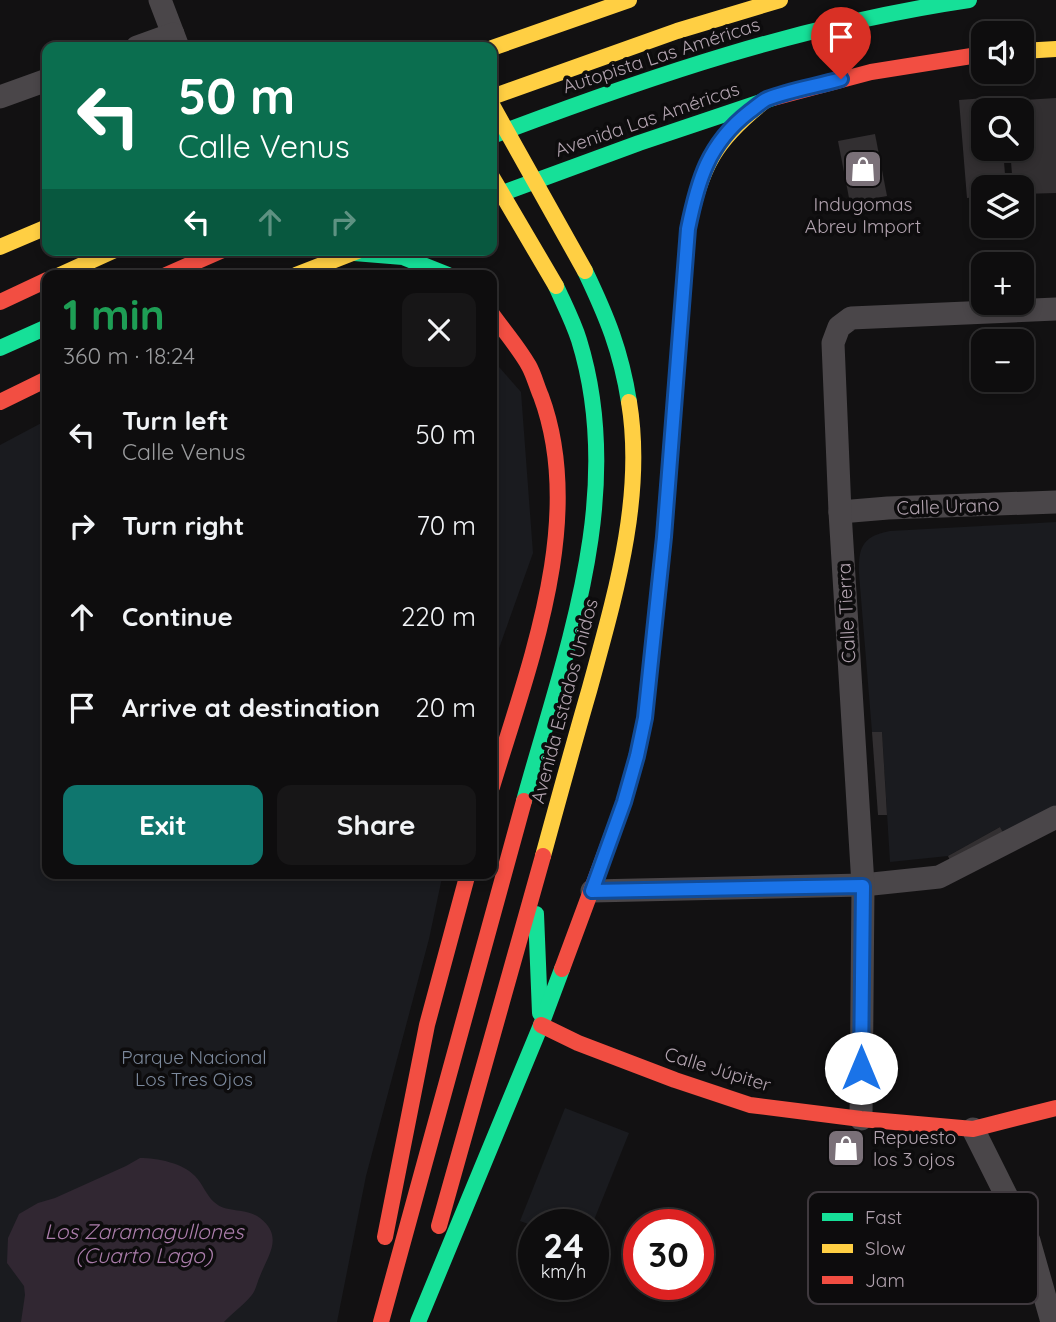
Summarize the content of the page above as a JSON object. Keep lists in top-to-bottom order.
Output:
{
  "streets": {
    "main road": [
      "Autopista Las Américas",
      "Avenida Las Américas",
      "Avenida Estados Unidos",
      "Calle Júpiter"
    ],
    "street": ["Calle Urano", "Calle Tierra"]
  },
  "crossings": [
    ["Calle Urano", "Calle Tierra"],
    ["Calle Tierra", "Calle Júpiter"]
  ],
  "water": ["Los Zaramagullones (Cuarto Lago)"],
  "parks": ["Parque Nacional Los Tres Ojos"],
  "places": {
    "shop": ["Indugomas Abreu Import", "Repuesto los 3 ojos"]
  },
  "legend": ["Fast", "Slow", "Jam"],
  "page": {
    "map_buttons": ["+", "−"],
    "turn": ["50 m", "Calle Venus"],
    "heading": ["1 min", "360 m · 18:24"],
    "list": [
      {
        "name": "Turn left",
        "note": "Calle Venus",
        "value": "50 m"
      },
      {
        "name": "Turn right",
        "value": "70 m"
      },
      {
        "name": "Continue",
        "value": "220 m"
      },
      {
        "name": "Arrive at destination",
        "value": "20 m"
      }
    ],
    "buttons": ["Exit", "Share"],
    "speed": "24 km/h",
    "limit": "30"
  }
}
